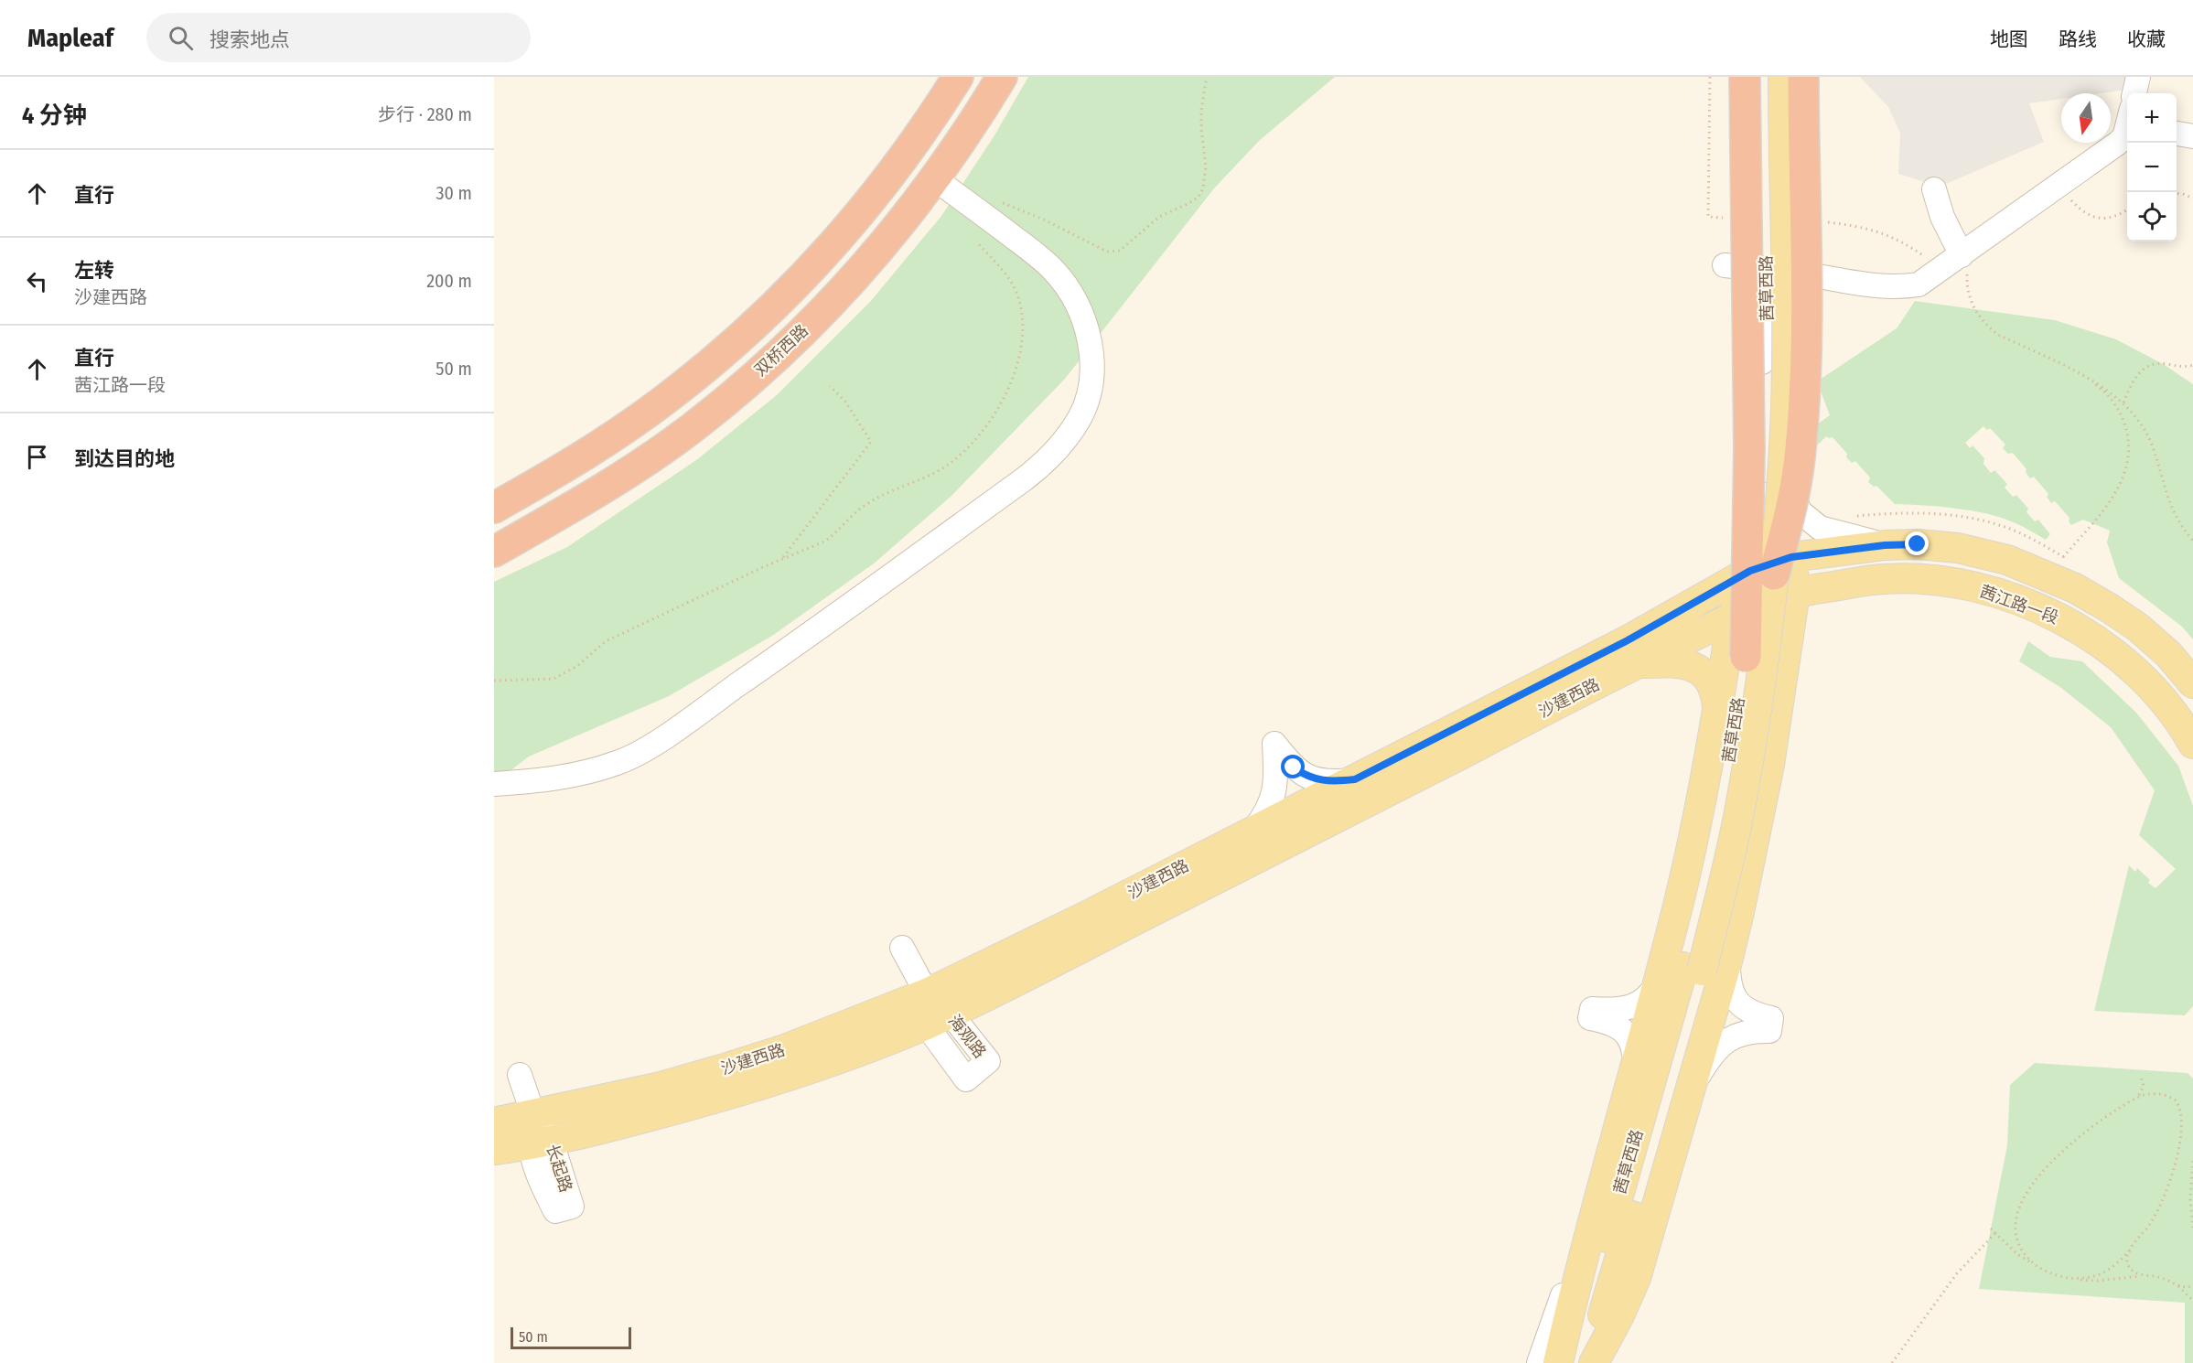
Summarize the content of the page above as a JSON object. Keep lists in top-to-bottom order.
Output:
{
  "streets": {
    "highway": ["双桥西路"],
    "main road": ["茜草西路", "茜江路一段", "沙建西路"],
    "street": ["海观路", "长起路"]
  },
  "crossings": [
    ["茜草西路", "茜江路一段"],
    ["茜草西路", "沙建西路"],
    ["茜江路一段", "沙建西路"],
    ["沙建西路", "海观路"],
    ["沙建西路", "长起路"]
  ],
  "scale_bar": "50 m",
  "north": "bottom",
  "page": {
    "header": "Mapleaf",
    "search": "搜索地点",
    "nav": ["地图", "路线", "收藏"],
    "heading": ["4 分钟", "步行 · 280 m"],
    "map_buttons": ["+", "−"],
    "list": [
      ["直行", "30 m"],
      ["左转", "沙建西路", "200 m"],
      ["直行", "茜江路一段", "50 m"],
      "到达目的地"
    ],
    "scale": "50 m"
  }
}
